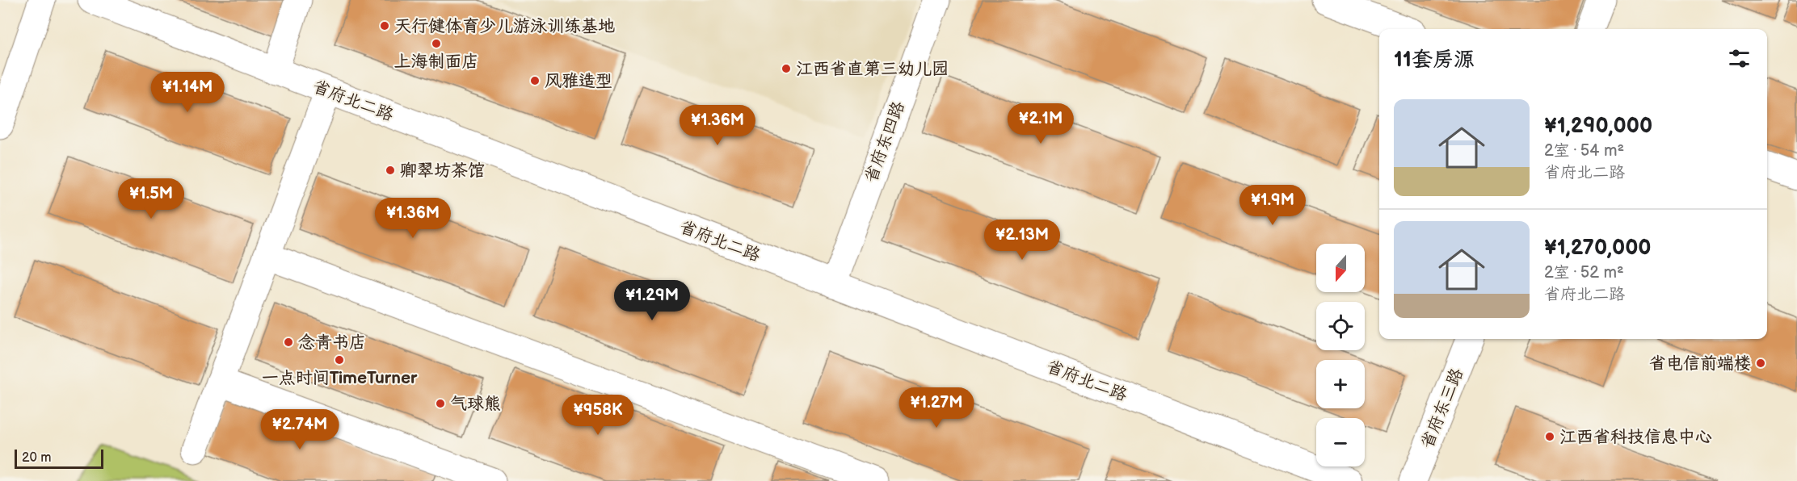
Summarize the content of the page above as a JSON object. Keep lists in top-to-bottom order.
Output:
{
  "streets": {
    "street": ["省府北二路", "省府东四路", "省府东三路"]
  },
  "crossings": [
    ["省府北二路", "省府东四路"]
  ],
  "places": [
    "天行健体育少儿游泳训练基地",
    "上海制面店",
    "江西省直第三幼儿园",
    "风雅造型",
    "卿翠坊茶馆",
    "念青书店",
    "一点时间TimeTurner",
    "省电信前端楼",
    "气球熊",
    "江西省科技信息中心"
  ],
  "scale_bar": "20 m",
  "north": "bottom",
  "page": {
    "heading": "11套房源",
    "price": [
      "¥1.14M",
      "¥2.1M",
      "¥1.36M",
      "¥1.5M",
      "¥1.9M",
      "¥1.36M",
      "¥2.13M",
      "¥1.29M",
      "¥1.27M",
      "¥958K",
      "¥2.74M"
    ],
    "list": [
      {
        "name": "¥1,290,000",
        "note": "2室 · 54 m² · 省府北二路"
      },
      {
        "name": "¥1,270,000",
        "note": "2室 · 52 m² · 省府北二路"
      }
    ],
    "map_buttons": ["+", "−"],
    "scale": "20 m"
  }
}
